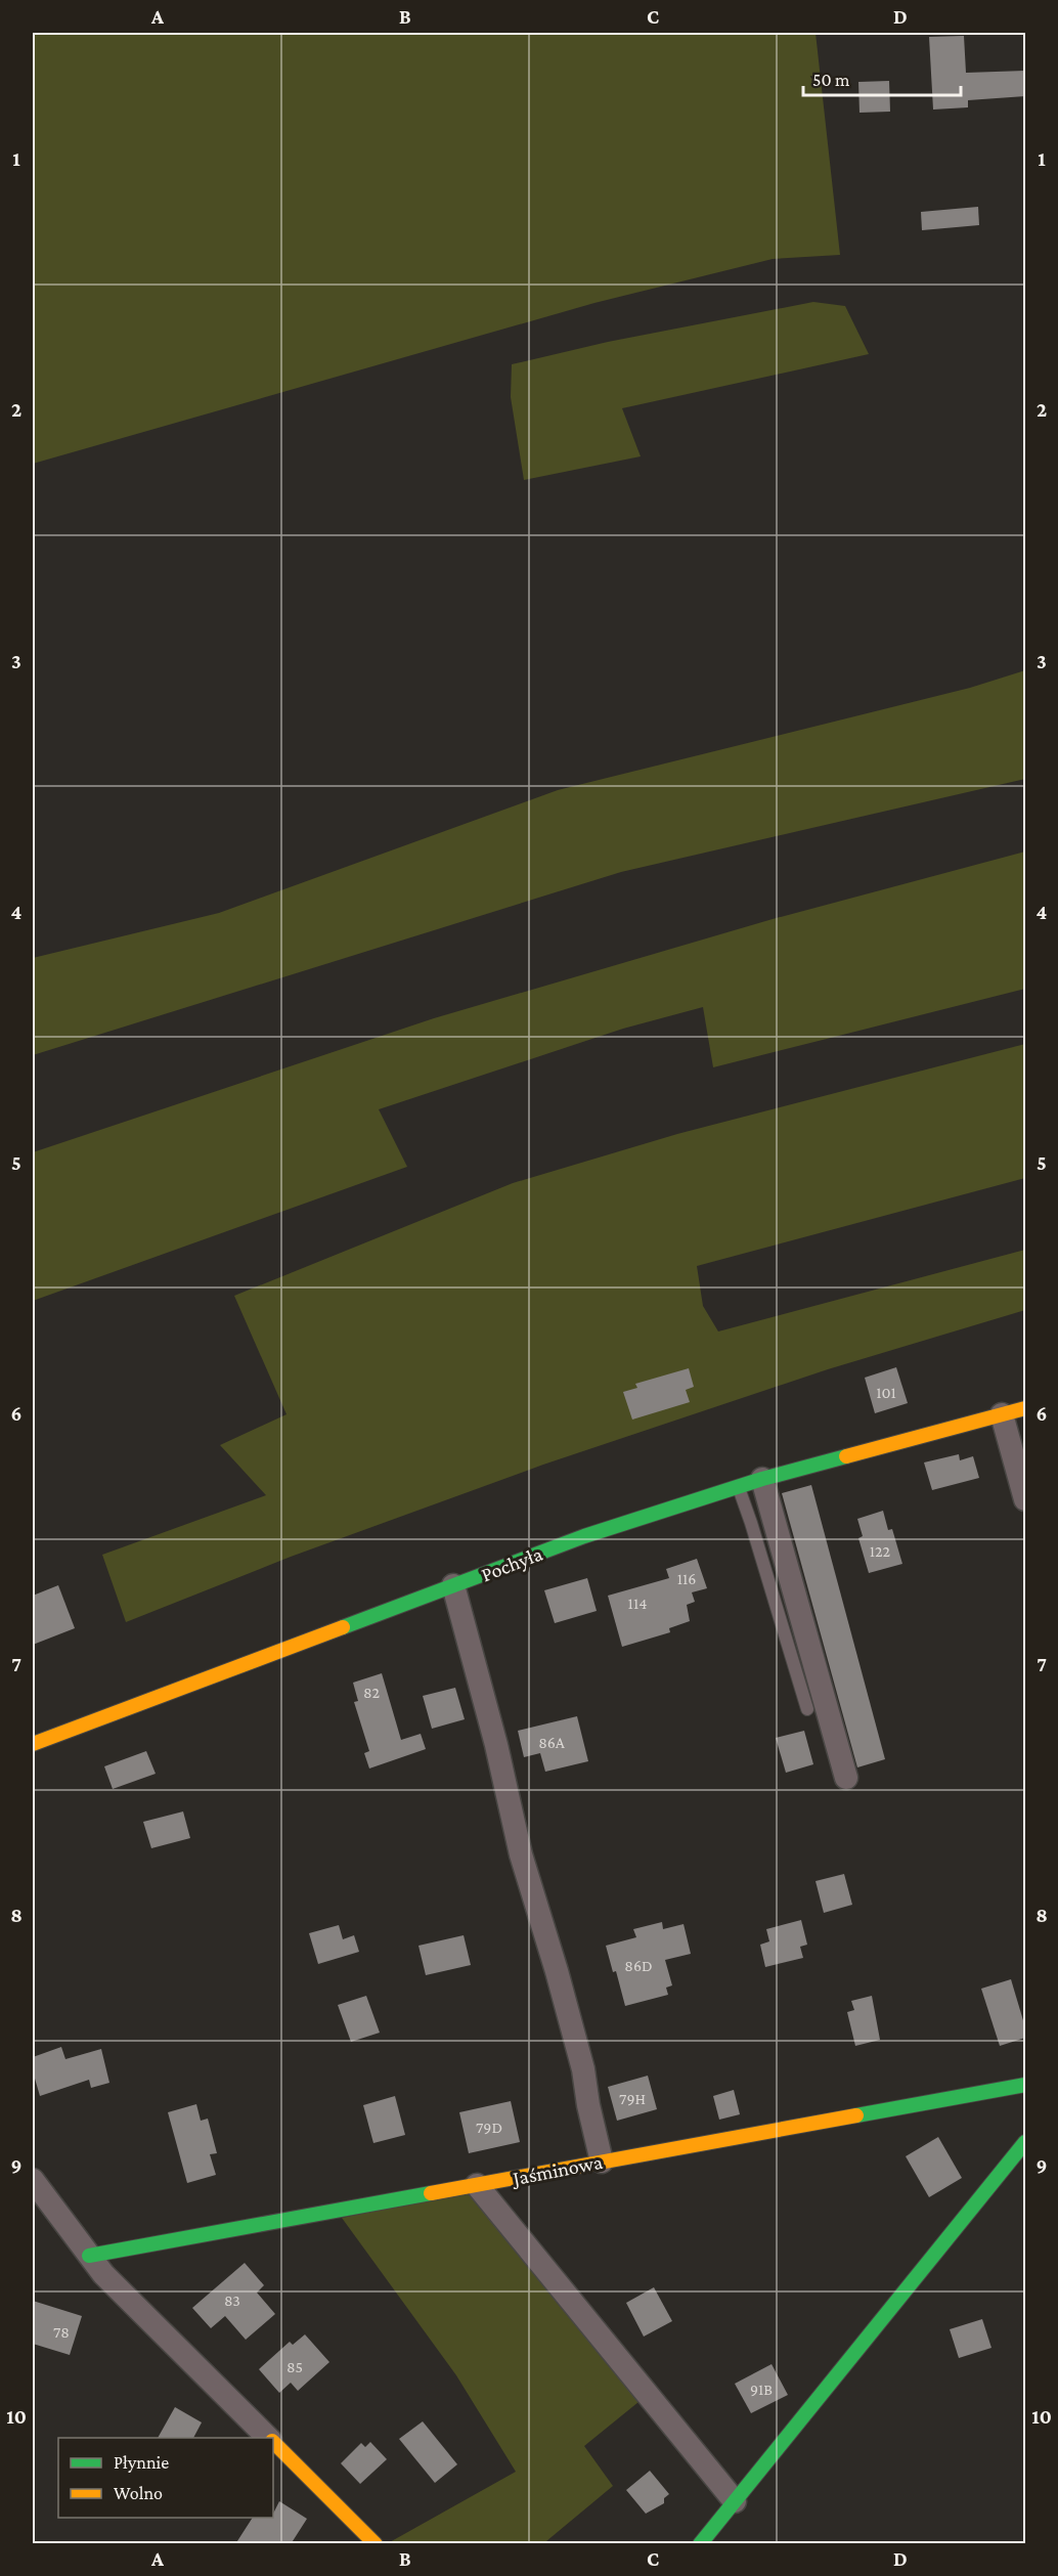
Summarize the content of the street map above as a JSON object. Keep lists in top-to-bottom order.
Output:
{
  "streets": {
    "street": ["Pochyła", "Jaśminowa"]
  },
  "house_numbers": [
    "101",
    "122",
    "116",
    "114",
    "82",
    "86A",
    "86D",
    "79H",
    "79D",
    "83",
    "78",
    "85",
    "91B"
  ],
  "legend": ["Płynnie", "Wolno"],
  "scale_bar": "50 m",
  "grid": {
    "columns": [
      "A",
      "B",
      "C",
      "D"
    ],
    "rows": [
      "1",
      "2",
      "3",
      "4",
      "5",
      "6",
      "7",
      "8",
      "9",
      "10"
    ]
  }
}
